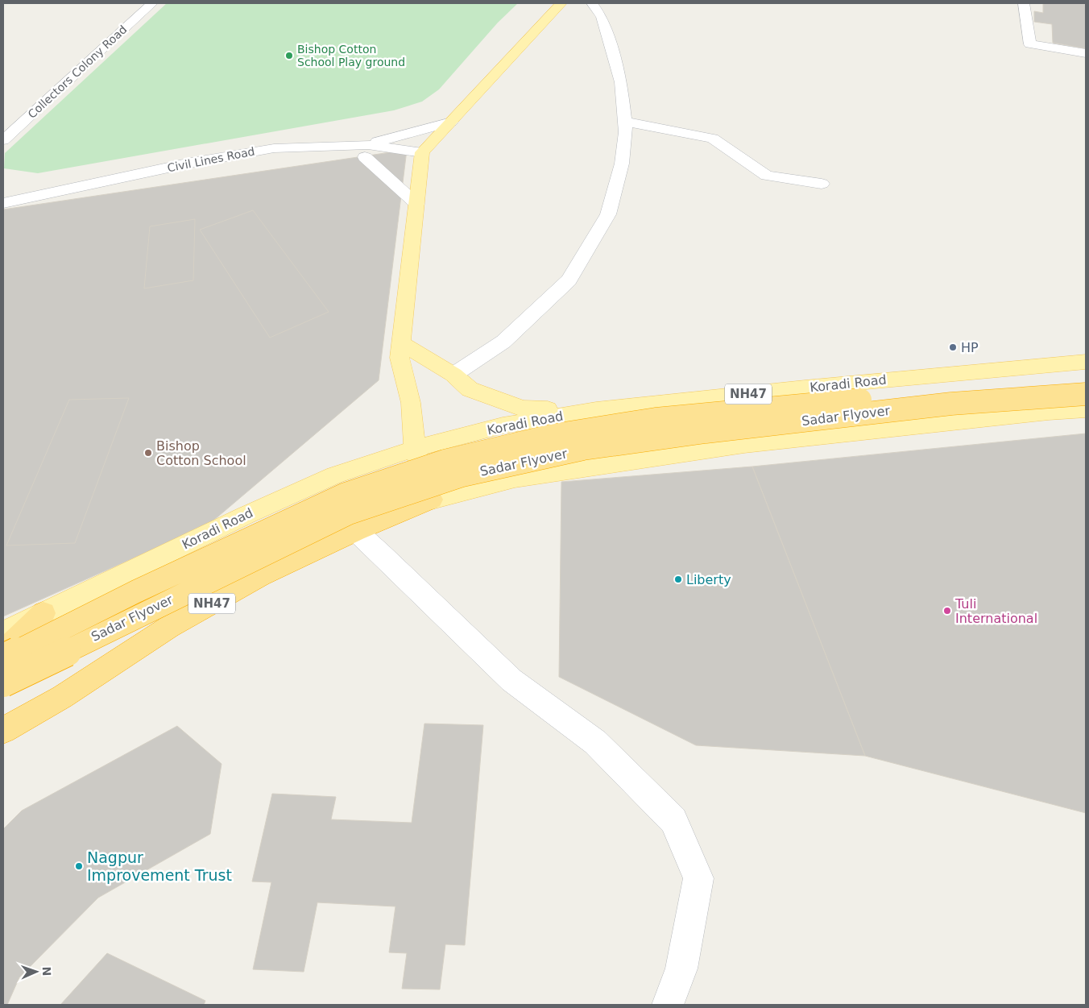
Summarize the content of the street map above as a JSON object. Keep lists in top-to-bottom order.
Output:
{
  "streets": {
    "highway": ["NH47", "Sadar Flyover"],
    "main road": ["Koradi Road"],
    "street": ["Collectors Colony Road", "Civil Lines Road"]
  },
  "places": [
    "Bishop Cotton School Play ground",
    "HP",
    "Bishop Cotton School",
    "Liberty",
    "Tuli International",
    "Nagpur Improvement Trust"
  ],
  "north": "right"
}
